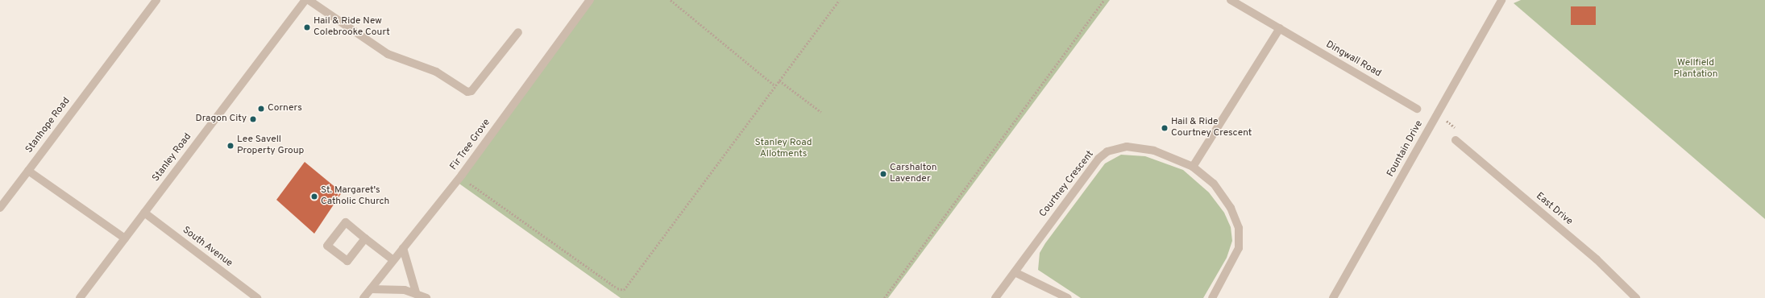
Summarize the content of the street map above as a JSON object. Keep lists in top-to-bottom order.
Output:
{
  "streets": {
    "street": [
      "Dingwall Road",
      "Stanhope Road",
      "Fir Tree Grove",
      "Fountain Drive",
      "Stanley Road",
      "Courtney Crescent",
      "East Drive",
      "South Avenue"
    ]
  },
  "crossings": [
    ["Stanley Road", "South Avenue"]
  ],
  "parks": ["Wellfield Plantation", "Stanley Road Allotments"],
  "places": [
    "Hail & Ride New Colebrooke Court",
    "Corners",
    "Dragon City",
    "Hail & Ride Courtney Crescent",
    "Lee Savell Property Group",
    "Carshalton Lavender",
    "St. Margaret's Catholic Church"
  ]
}
